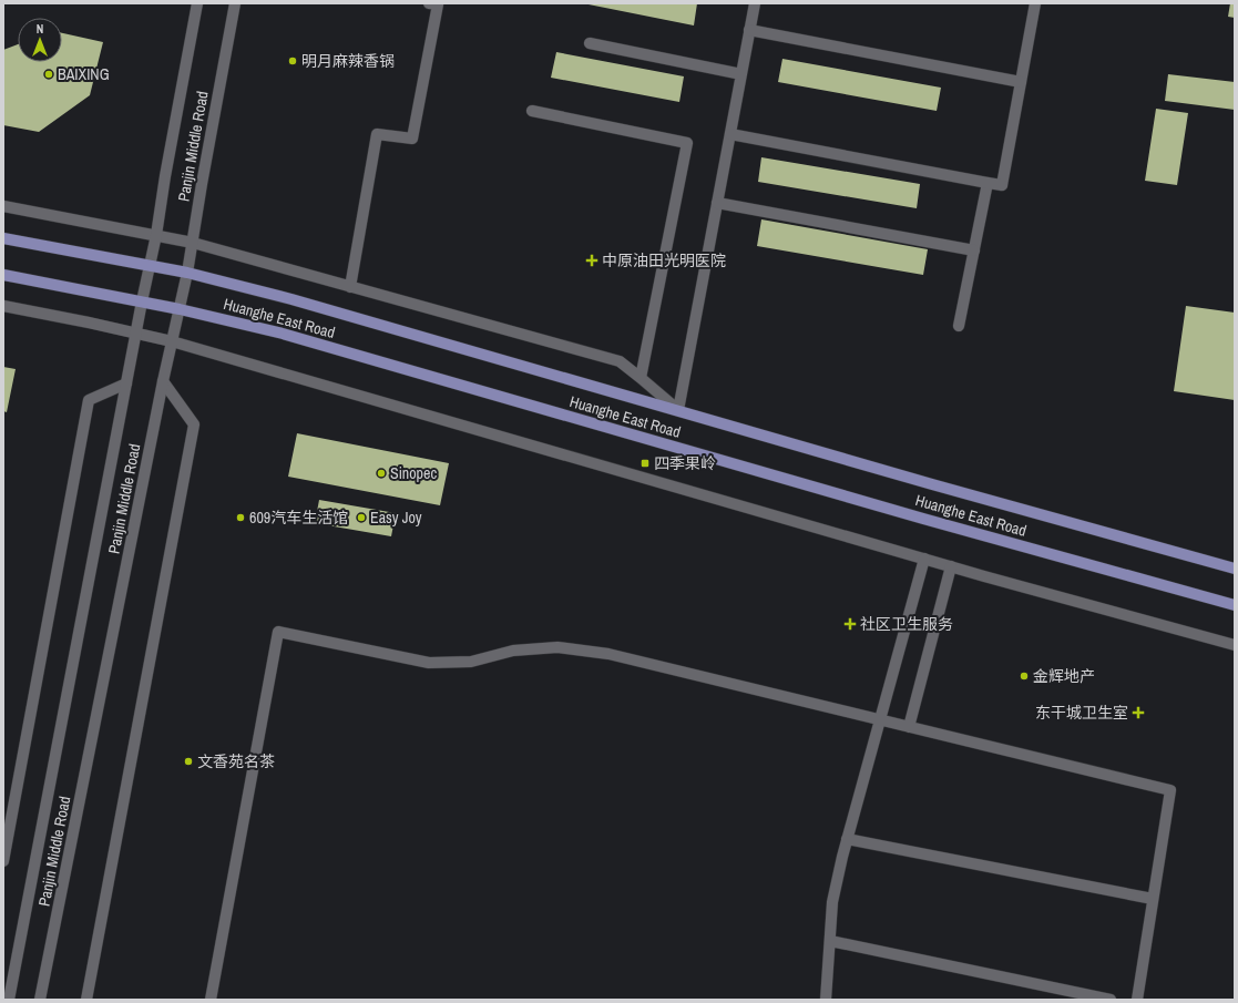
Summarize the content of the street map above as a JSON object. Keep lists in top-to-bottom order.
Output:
{
  "streets": {
    "main road": ["Huanghe East Road"],
    "street": ["Panjin Middle Road"]
  },
  "crossings": [
    ["Panjin Middle Road", "Huanghe East Road"]
  ],
  "places": {
    "other": [
      "明月麻辣香锅",
      "BAIXING",
      "Sinopec",
      "609汽车生活馆",
      "Easy Joy",
      "金辉地产",
      "文香苑名茶"
    ],
    "health": ["中原油田光明医院", "社区卫生服务", "东干城卫生室"],
    "transit": ["四季果岭"]
  },
  "north": "top"
}
